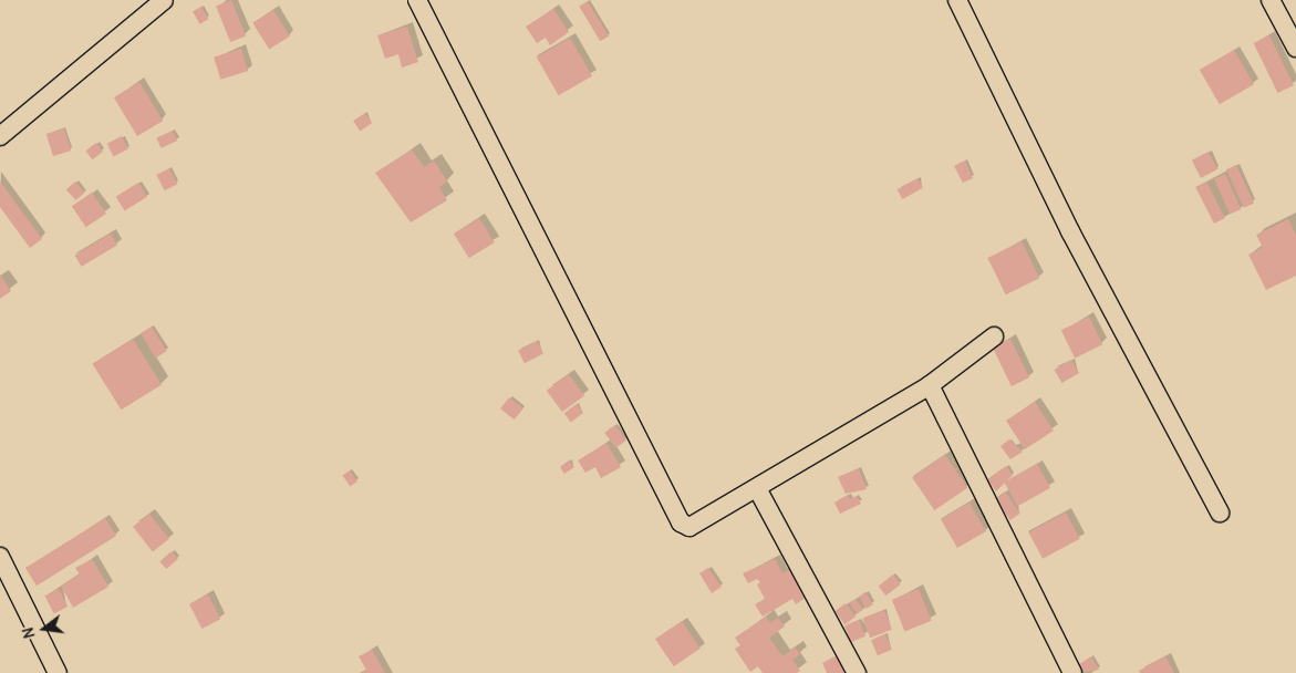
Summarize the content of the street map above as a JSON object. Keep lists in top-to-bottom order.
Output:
{
  "north": "left"
}
